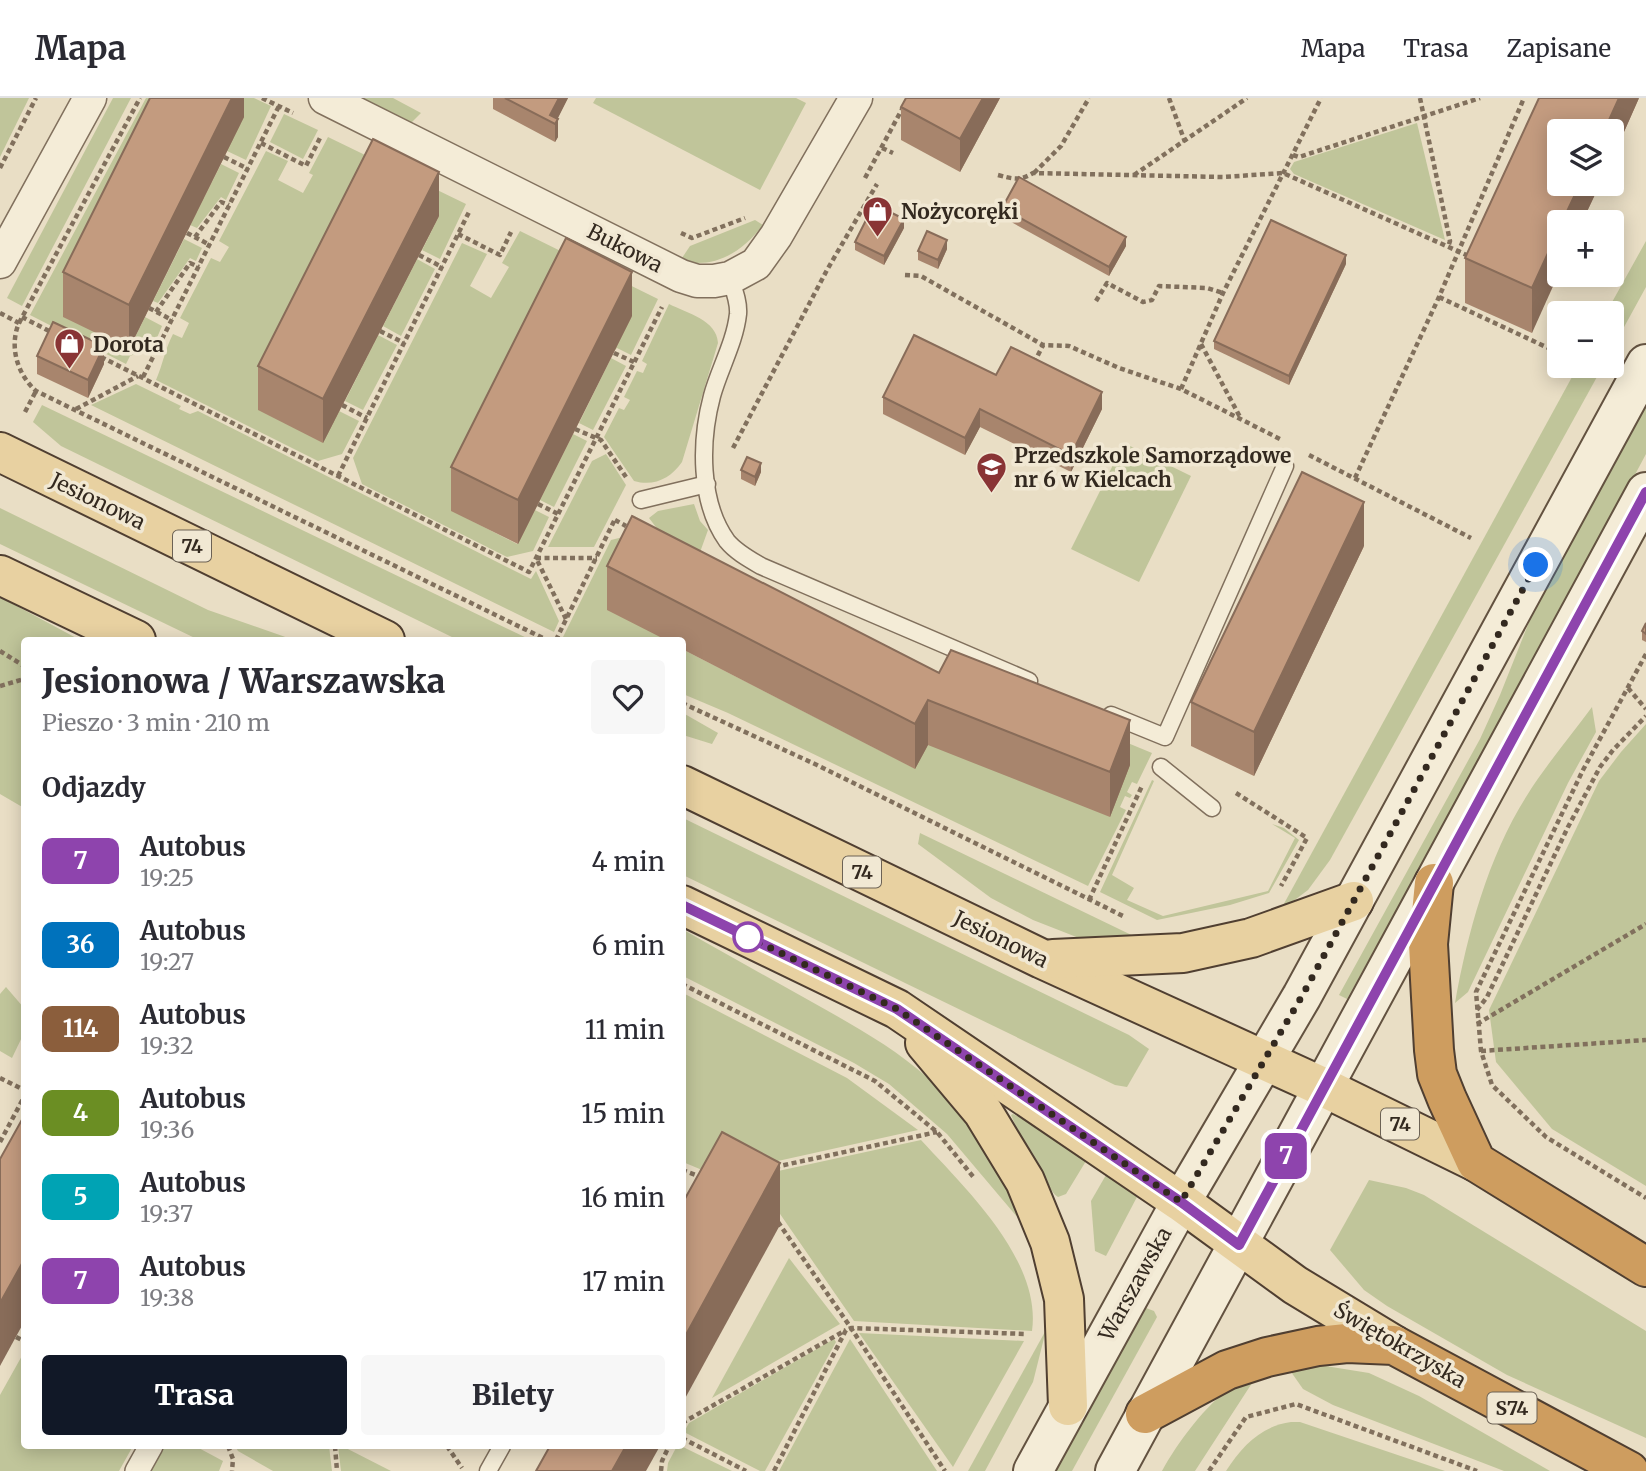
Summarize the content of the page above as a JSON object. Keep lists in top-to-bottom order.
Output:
{
  "streets": {
    "highway": ["Świętokrzyska", "S74"],
    "main road": ["Jesionowa", "74", "Warszawska"],
    "street": ["Bukowa"]
  },
  "crossings": [
    ["Jesionowa", "74"],
    ["Jesionowa", "Warszawska"],
    ["Warszawska", "Świętokrzyska"]
  ],
  "places": {
    "shop": ["Nożycoręki", "Dorota"],
    "school or university": ["Przedszkole Samorządowe nr 6 w Kielcach"]
  },
  "lines": ["bus line 7"],
  "page": {
    "header": "Mapa",
    "nav": ["Mapa", "Trasa", "Zapisane"],
    "on_map": "7",
    "map_buttons": ["+", "−"],
    "heading": [
      ["Jesionowa / Warszawska", "Pieszo · 3 min · 210 m"],
      "Odjazdy"
    ],
    "list": [
      {
        "mark": "7",
        "name": "Autobus",
        "note": "19:25",
        "value": "4 min"
      },
      {
        "mark": "36",
        "name": "Autobus",
        "note": "19:27",
        "value": "6 min"
      },
      {
        "mark": "114",
        "name": "Autobus",
        "note": "19:32",
        "value": "11 min"
      },
      {
        "mark": "4",
        "name": "Autobus",
        "note": "19:36",
        "value": "15 min"
      },
      {
        "mark": "5",
        "name": "Autobus",
        "note": "19:37",
        "value": "16 min"
      },
      {
        "mark": "7",
        "name": "Autobus",
        "note": "19:38",
        "value": "17 min"
      }
    ],
    "buttons": ["Trasa", "Bilety"]
  }
}
